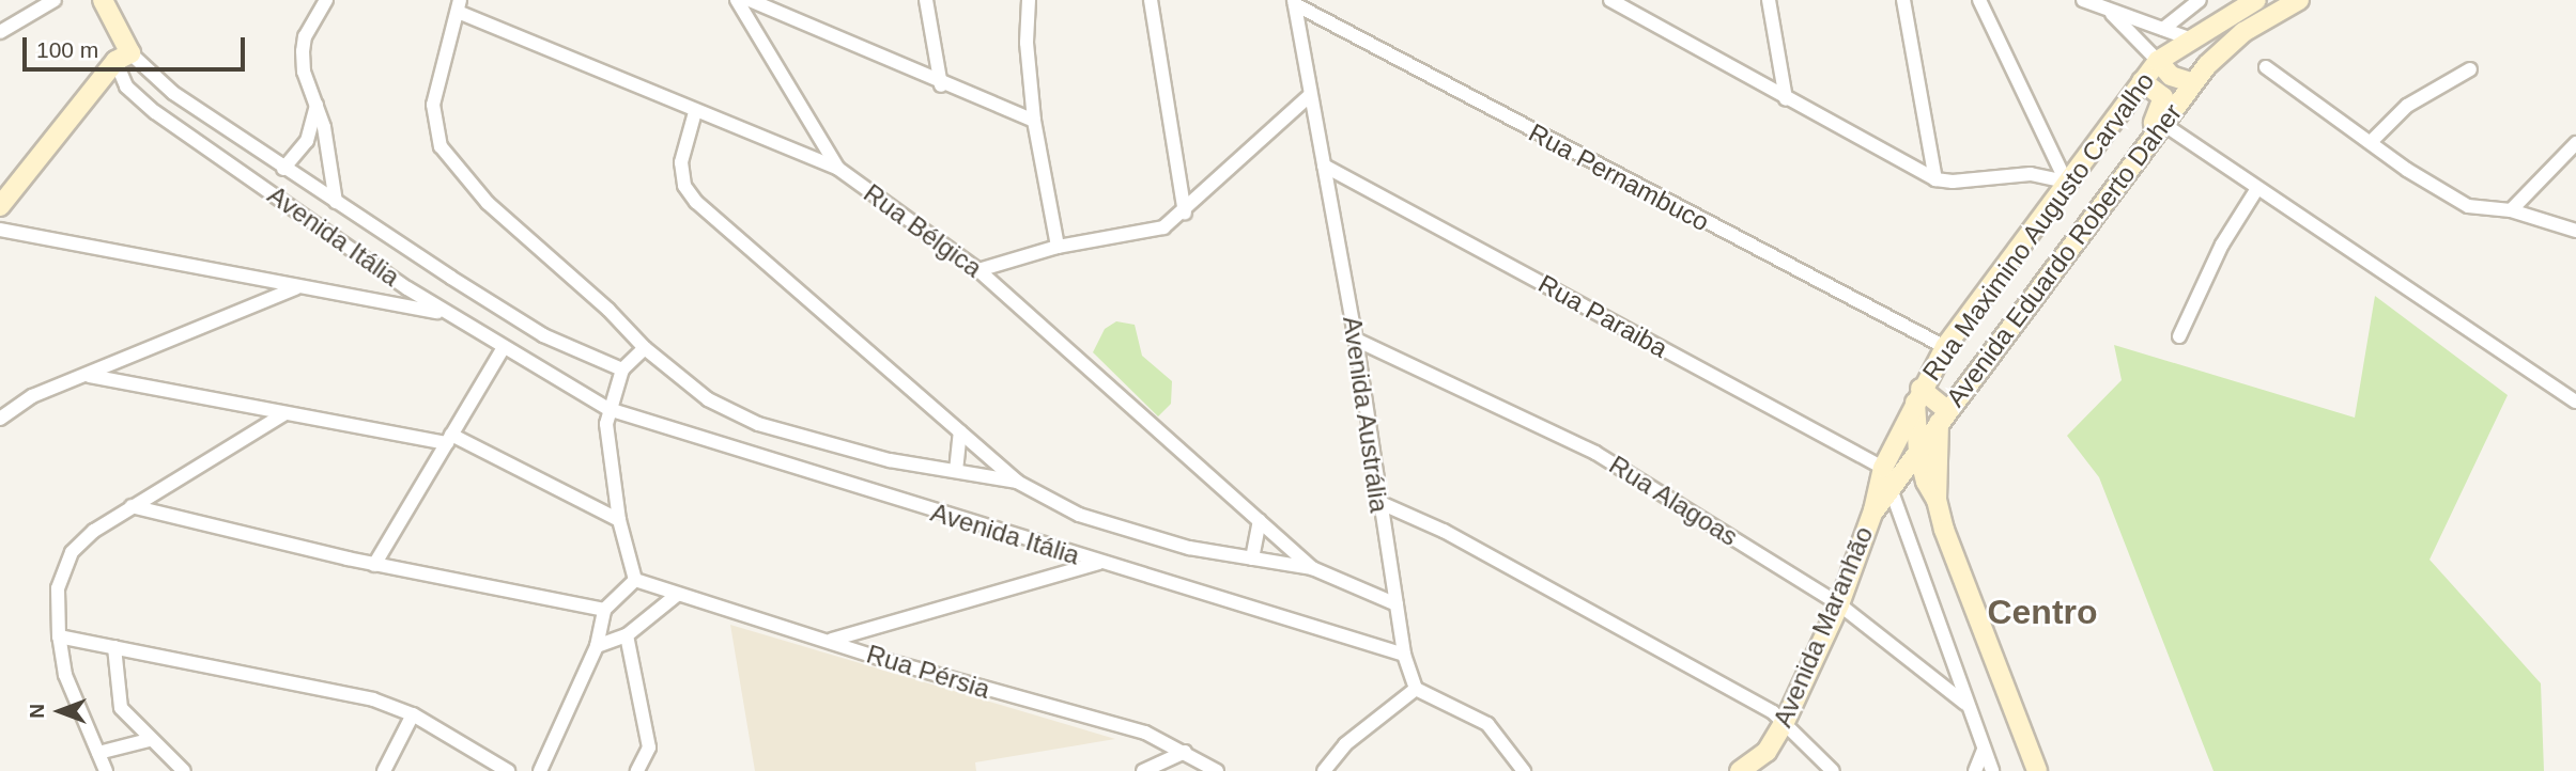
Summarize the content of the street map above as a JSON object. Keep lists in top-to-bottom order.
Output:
{
  "streets": {
    "main road": [
      "Rua Maximino Augusto Carvalho",
      "Avenida Itália",
      "Avenida Eduardo Roberto Daher",
      "Avenida Maranhão"
    ],
    "street": [
      "Rua Pernambuco",
      "Rua Bélgica",
      "Rua Paraiba",
      "Avenida Austrália",
      "Rua Alagoas",
      "Rua Pérsia"
    ]
  },
  "crossings": [
    ["Rua Pernambuco", "Rua Maximino Augusto Carvalho"],
    ["Rua Pernambuco", "Avenida Austrália"],
    ["Rua Maximino Augusto Carvalho", "Rua Paraiba"],
    ["Rua Maximino Augusto Carvalho", "Avenida Maranhão"],
    ["Rua Bélgica", "Avenida Itália"],
    ["Avenida Itália", "Avenida Austrália"],
    ["Rua Paraiba", "Avenida Austrália"],
    ["Rua Paraiba", "Avenida Maranhão"],
    ["Avenida Austrália", "Rua Alagoas"],
    ["Rua Alagoas", "Avenida Maranhão"]
  ],
  "districts": ["Centro"],
  "scale_bar": "100 m",
  "north": "left"
}
